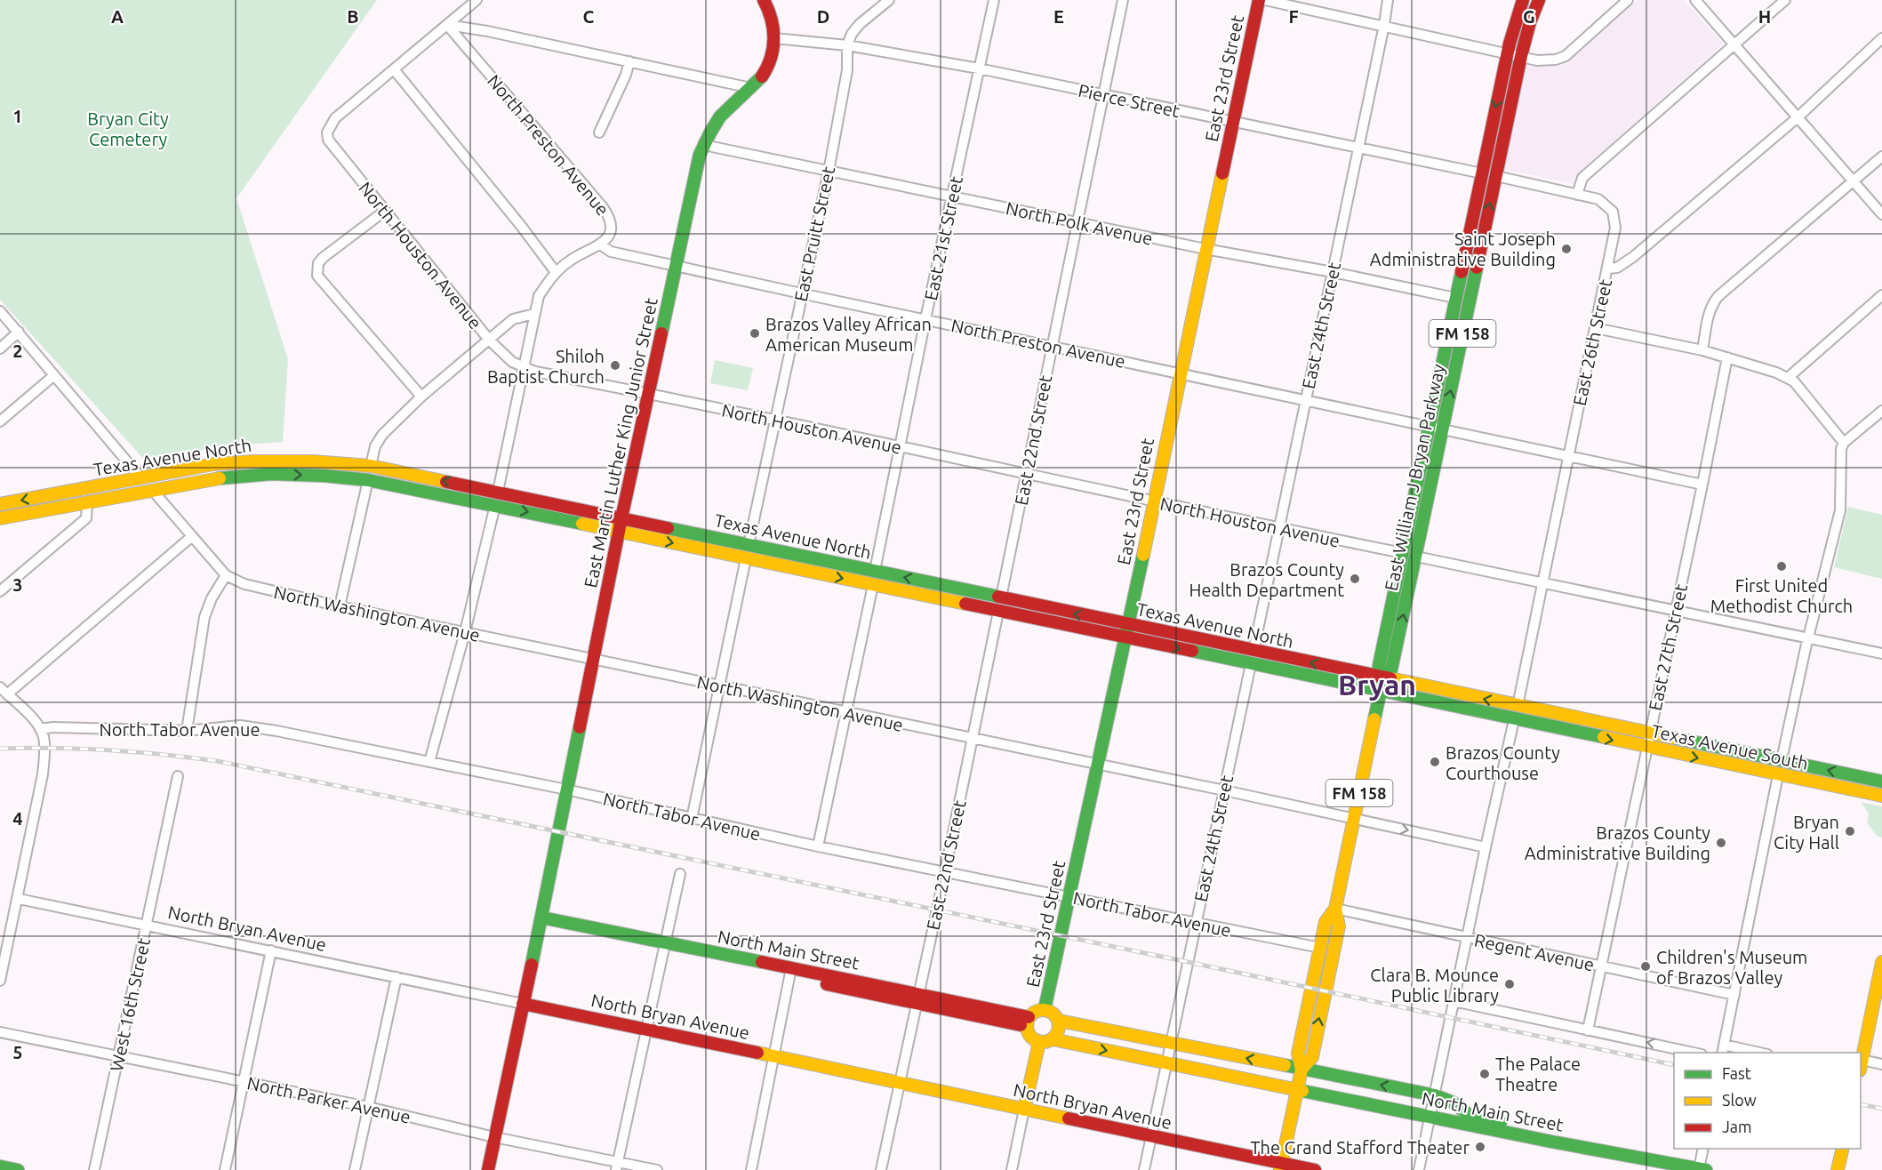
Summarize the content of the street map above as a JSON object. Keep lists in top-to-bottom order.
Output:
{
  "streets": {
    "main road": [
      "East 23rd Street",
      "FM 158",
      "East Martin Luther King Junior Street",
      "Texas Avenue North",
      "East William J Bryan Parkway",
      "Texas Avenue South",
      "North Bryan Avenue",
      "North Main Street"
    ],
    "street": [
      "Pierce Street",
      "North Preston Avenue",
      "North Polk Avenue",
      "East Pruitt Street",
      "East 21st Street",
      "North Houston Avenue",
      "East 24th Street",
      "East 26th Street",
      "East 22nd Street",
      "North Washington Avenue",
      "East 27th Street",
      "North Tabor Avenue",
      "Regent Avenue",
      "West 16th Street",
      "North Parker Avenue"
    ]
  },
  "crossings": [
    ["East 23rd Street", "Pierce Street"],
    ["East 23rd Street", "North Preston Avenue"],
    ["East 23rd Street", "North Polk Avenue"],
    ["East 23rd Street", "North Houston Avenue"],
    ["East 23rd Street", "Texas Avenue North"],
    ["East 23rd Street", "North Washington Avenue"],
    ["East 23rd Street", "North Tabor Avenue"],
    ["East 23rd Street", "North Main Street"],
    ["Pierce Street", "East Pruitt Street"],
    ["Pierce Street", "East 21st Street"],
    ["Pierce Street", "East 24th Street"],
    ["Pierce Street", "East 22nd Street"],
    ["Pierce Street", "East Martin Luther King Junior Street"],
    ["Pierce Street", "East William J Bryan Parkway"],
    ["North Preston Avenue", "East Pruitt Street"],
    ["North Preston Avenue", "East 21st Street"],
    ["North Preston Avenue", "East 24th Street"],
    ["North Preston Avenue", "East 26th Street"],
    ["North Preston Avenue", "East 22nd Street"],
    ["North Preston Avenue", "East Martin Luther King Junior Street"],
    ["North Preston Avenue", "East William J Bryan Parkway"],
    ["North Preston Avenue", "East 27th Street"],
    ["North Polk Avenue", "East Pruitt Street"],
    ["North Polk Avenue", "East 21st Street"],
    ["North Polk Avenue", "East 24th Street"],
    ["North Polk Avenue", "East 22nd Street"],
    ["North Polk Avenue", "East Martin Luther King Junior Street"],
    ["North Polk Avenue", "East William J Bryan Parkway"],
    ["East Pruitt Street", "North Houston Avenue"],
    ["East Pruitt Street", "Texas Avenue North"],
    ["East 21st Street", "North Houston Avenue"],
    ["East 21st Street", "Texas Avenue North"],
    ["North Houston Avenue", "East 24th Street"],
    ["North Houston Avenue", "East 22nd Street"],
    ["North Houston Avenue", "East Martin Luther King Junior Street"],
    ["North Houston Avenue", "East William J Bryan Parkway"],
    ["East 24th Street", "Texas Avenue North"],
    ["East 24th Street", "North Washington Avenue"],
    ["East 24th Street", "North Tabor Avenue"],
    ["East 24th Street", "North Bryan Avenue"],
    ["East 24th Street", "North Main Street"],
    ["FM 158", "East William J Bryan Parkway"],
    ["FM 158", "North Bryan Avenue"],
    ["FM 158", "North Main Street"],
    ["East 26th Street", "Texas Avenue North"],
    ["East 22nd Street", "Texas Avenue North"],
    ["East 22nd Street", "North Washington Avenue"],
    ["East 22nd Street", "North Tabor Avenue"],
    ["East 22nd Street", "North Bryan Avenue"],
    ["East 22nd Street", "North Main Street"],
    ["East Martin Luther King Junior Street", "Texas Avenue North"],
    ["East Martin Luther King Junior Street", "North Washington Avenue"],
    ["East Martin Luther King Junior Street", "North Tabor Avenue"],
    ["East Martin Luther King Junior Street", "North Bryan Avenue"],
    ["East Martin Luther King Junior Street", "North Main Street"],
    ["East Martin Luther King Junior Street", "North Parker Avenue"],
    ["Texas Avenue North", "East William J Bryan Parkway"],
    ["Texas Avenue North", "North Washington Avenue"],
    ["Texas Avenue North", "Texas Avenue South"],
    ["East William J Bryan Parkway", "North Washington Avenue"],
    ["East William J Bryan Parkway", "North Tabor Avenue"],
    ["East William J Bryan Parkway", "North Main Street"],
    ["East William J Bryan Parkway", "Regent Avenue"],
    ["East 27th Street", "Texas Avenue South"],
    ["East 27th Street", "Regent Avenue"],
    ["North Bryan Avenue", "West 16th Street"],
    ["West 16th Street", "North Parker Avenue"]
  ],
  "districts": ["Bryan"],
  "parks": ["Bryan City Cemetery"],
  "places": [
    "Saint Joseph Administrative Building",
    "Brazos Valley African American Museum",
    "Shiloh Baptist Church",
    "First United Methodist Church",
    "Brazos County Health Department",
    "Brazos County Courthouse",
    "Bryan City Hall",
    "Brazos County Administrative Building",
    "Children's Museum of Brazos Valley",
    "Clara B. Mounce Public Library",
    "The Palace Theatre",
    "The Grand Stafford Theater"
  ],
  "legend": ["Fast", "Slow", "Jam"],
  "grid": {
    "columns": [
      "A",
      "B",
      "C",
      "D",
      "E",
      "F",
      "G",
      "H"
    ],
    "rows": [
      "1",
      "2",
      "3",
      "4",
      "5"
    ]
  }
}
